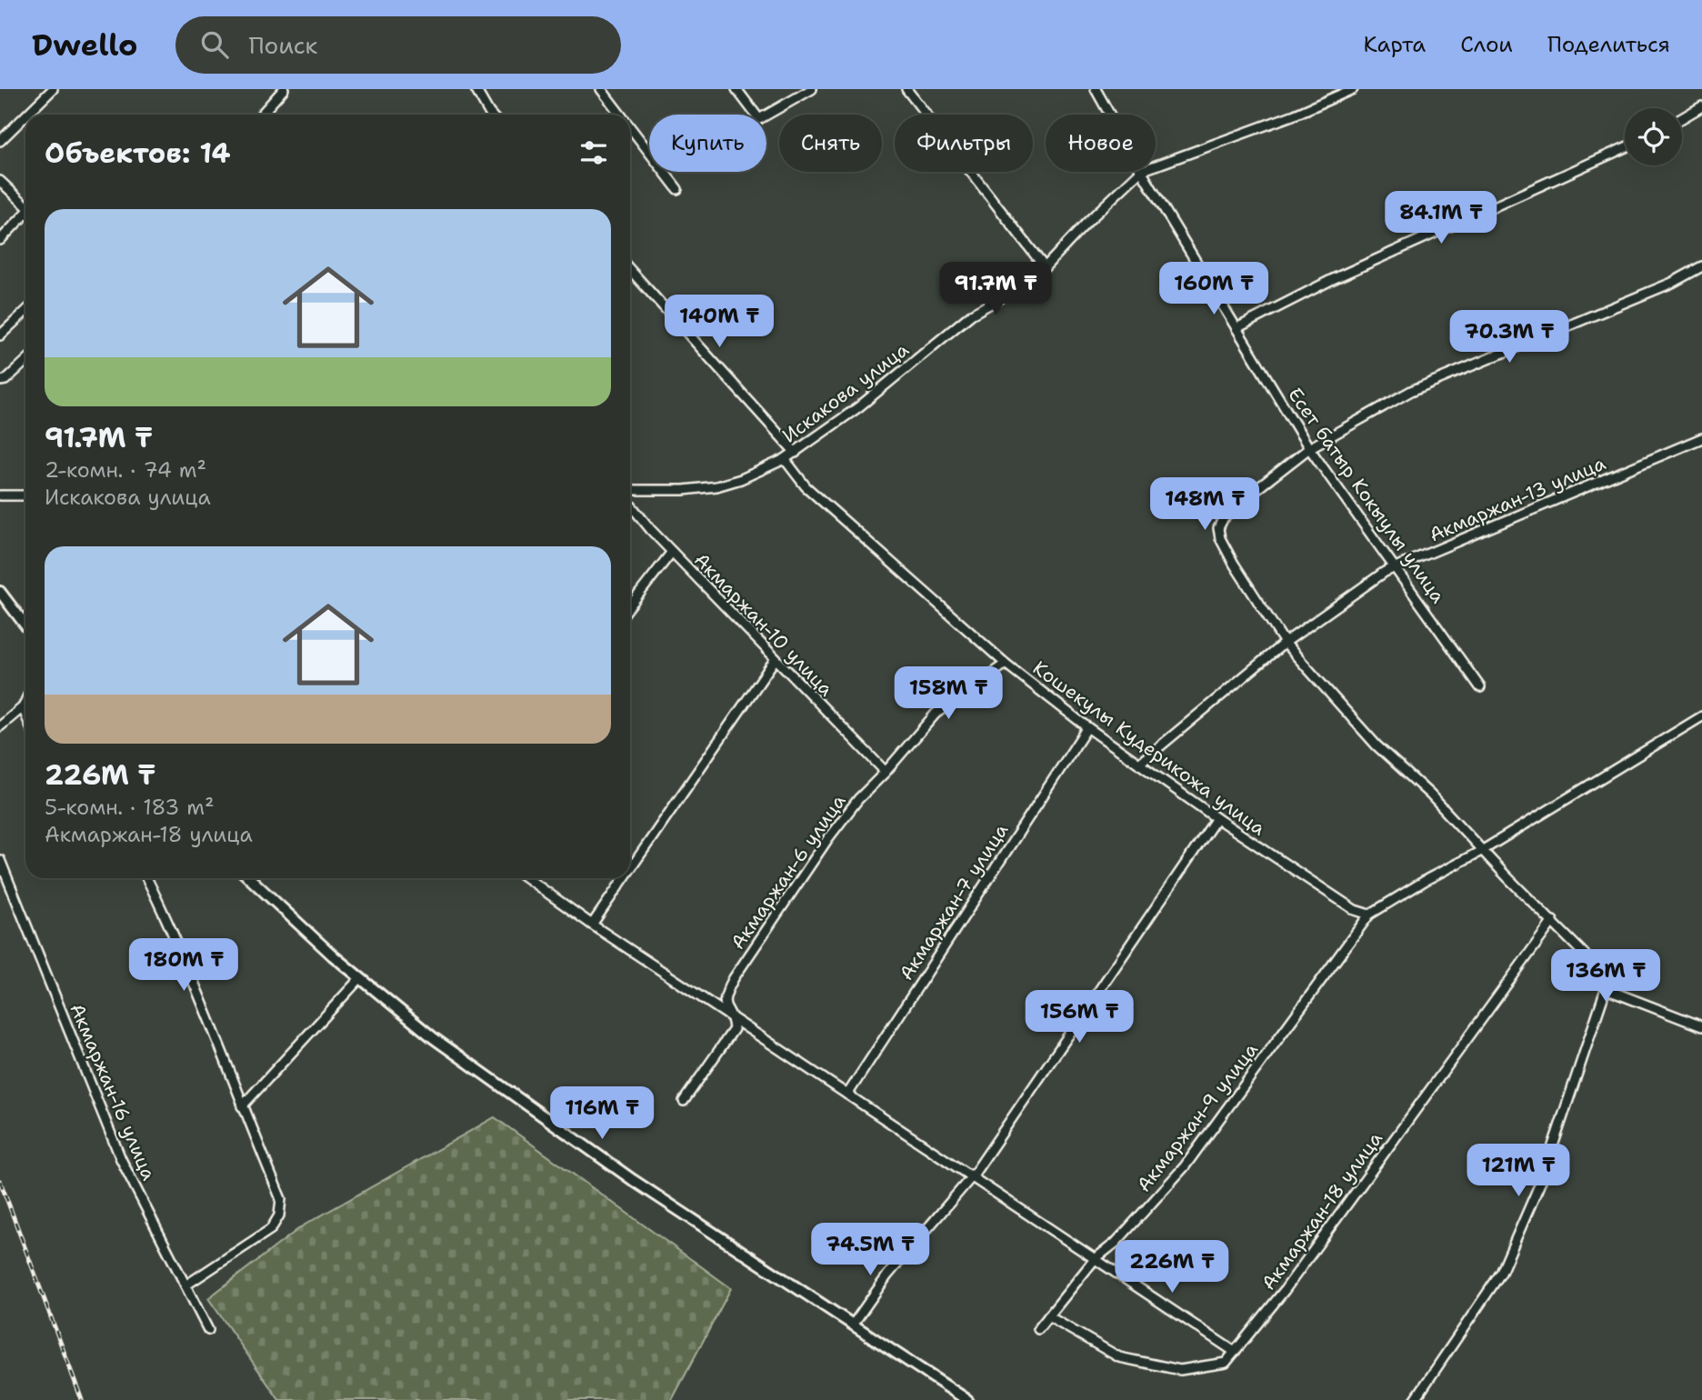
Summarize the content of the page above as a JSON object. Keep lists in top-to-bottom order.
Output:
{
  "streets": {
    "street": [
      "Искакова улица",
      "Есет батыр Кокыулы улица",
      "Акмаржан-13 улица",
      "Акмаржан-10 улица",
      "Кошекулы Кудерикожа улица",
      "Акмаржан-6 улица",
      "Акмаржан-7 улица",
      "Акмаржан-16 улица",
      "Акмаржан-9 улица",
      "Акмаржан-18 улица"
    ]
  },
  "crossings": [
    ["Искакова улица", "Кошекулы Кудерикожа улица"],
    ["Есет батыр Кокыулы улица", "Акмаржан-13 улица"],
    ["Акмаржан-13 улица", "Кошекулы Кудерикожа улица"],
    ["Акмаржан-10 улица", "Акмаржан-6 улица"],
    ["Кошекулы Кудерикожа улица", "Акмаржан-6 улица"],
    ["Кошекулы Кудерикожа улица", "Акмаржан-7 улица"],
    ["Кошекулы Кудерикожа улица", "Акмаржан-9 улица"],
    ["Акмаржан-9 улица", "Акмаржан-18 улица"]
  ],
  "page": {
    "header": "Dwello",
    "search": "Поиск",
    "nav": ["Карта", "Слои", "Поделиться"],
    "chip": [
      "Купить",
      "Снять",
      "Фильтры",
      "Новое"
    ],
    "heading": "Объектов: 14",
    "price": [
      "84.1M ₸",
      "91.7M ₸",
      "160M ₸",
      "140M ₸",
      "70.3M ₸",
      "148M ₸",
      "158M ₸",
      "180M ₸",
      "136M ₸",
      "156M ₸",
      "116M ₸",
      "121M ₸",
      "74.5M ₸",
      "226M ₸"
    ],
    "list": [
      {
        "name": "91.7M ₸",
        "note": "2-комн. · 74 m² · Искакова улица"
      },
      {
        "name": "226M ₸",
        "note": "5-комн. · 183 m² · Акмаржан-18 улица"
      }
    ]
  }
}
